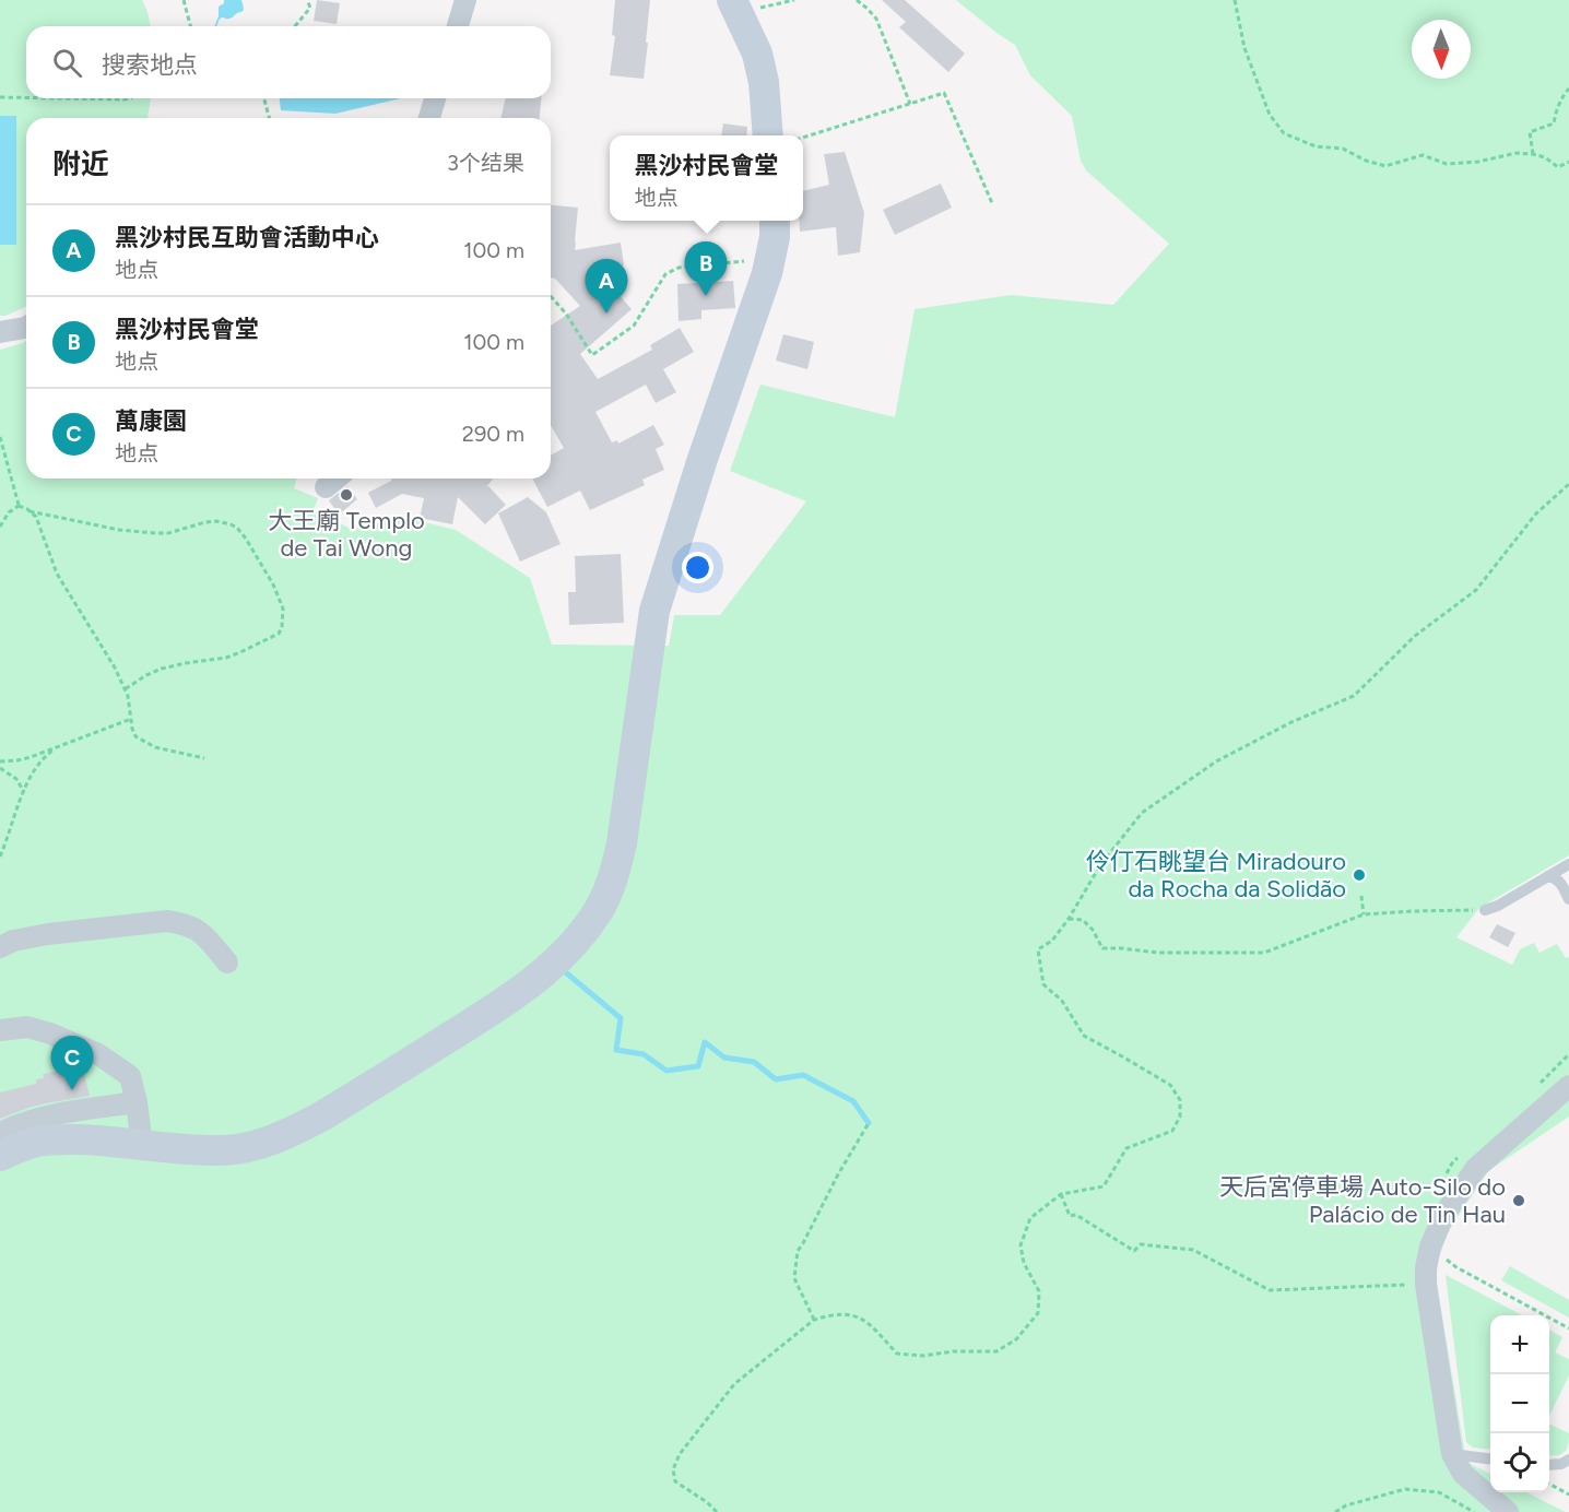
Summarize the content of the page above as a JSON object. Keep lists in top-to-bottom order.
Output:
{
  "places": ["大王廟 Templo de Tai Wong", "伶仃石眺望台 Miradouro da Rocha da Solidão", "天后宮停車場 Auto-Silo do Palácio de Tin Hau"],
  "north": "bottom",
  "page": {
    "search": "搜索地点",
    "heading": ["附近", "3个结果"],
    "popup": ["黑沙村民會堂", "地点"],
    "list": [
      {
        "mark": "A",
        "name": "黑沙村民互助會活動中心",
        "note": "地点",
        "value": "100 m"
      },
      {
        "mark": "B",
        "name": "黑沙村民會堂",
        "note": "地点",
        "value": "100 m"
      },
      {
        "mark": "C",
        "name": "萬康園",
        "note": "地点",
        "value": "290 m"
      }
    ],
    "pins": ["B", "A", "C"],
    "map_buttons": ["+", "−"]
  }
}
